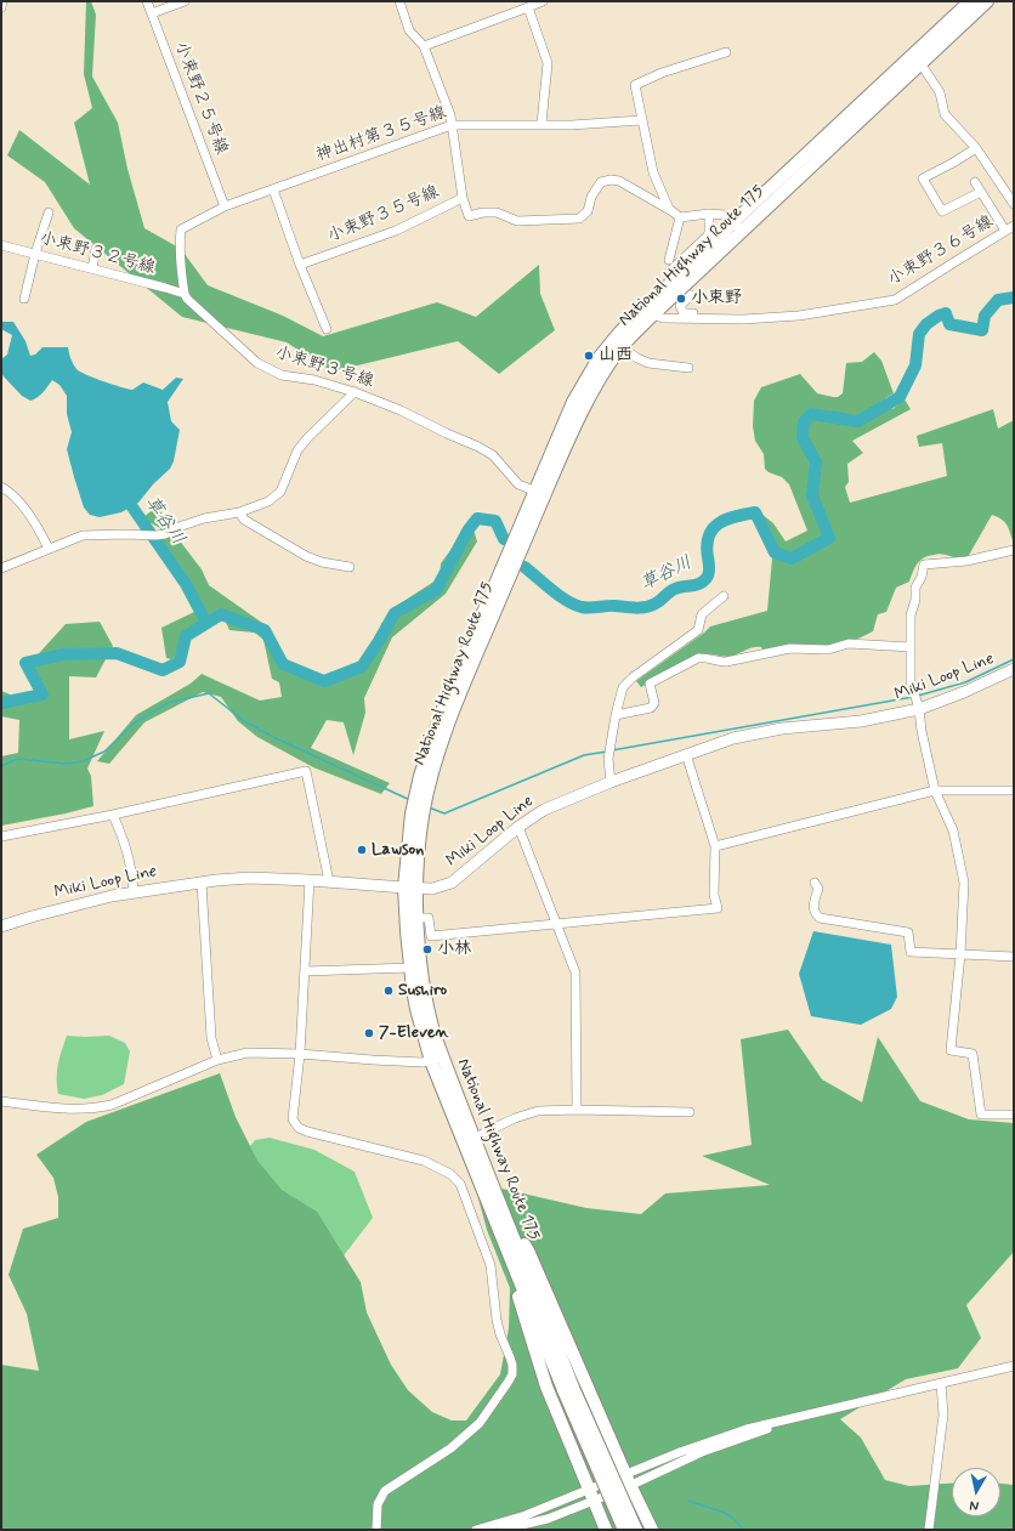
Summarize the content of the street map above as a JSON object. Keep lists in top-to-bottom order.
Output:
{
  "streets": {
    "highway": ["National Highway Route 175"],
    "main road": ["Miki Loop Line"],
    "street": [
      "小束野２５号線",
      "神出村第３５号線",
      "小束野３５号線",
      "小束野３６号線",
      "小束野３２号線",
      "小束野３号線"
    ]
  },
  "crossings": [
    ["小束野２５号線", "神出村第３５号線"],
    ["神出村第３５号線", "小束野３５号線"],
    ["小束野３６号線", "National Highway Route 175"],
    ["小束野３２号線", "小束野３号線"],
    ["National Highway Route 175", "小束野３号線"],
    ["National Highway Route 175", "Miki Loop Line"]
  ],
  "water": ["草谷川"],
  "places": [
    "小束野",
    "山西",
    "Lawson",
    "小林",
    "Sushiro",
    "7-Eleven"
  ],
  "north": "bottom"
}
